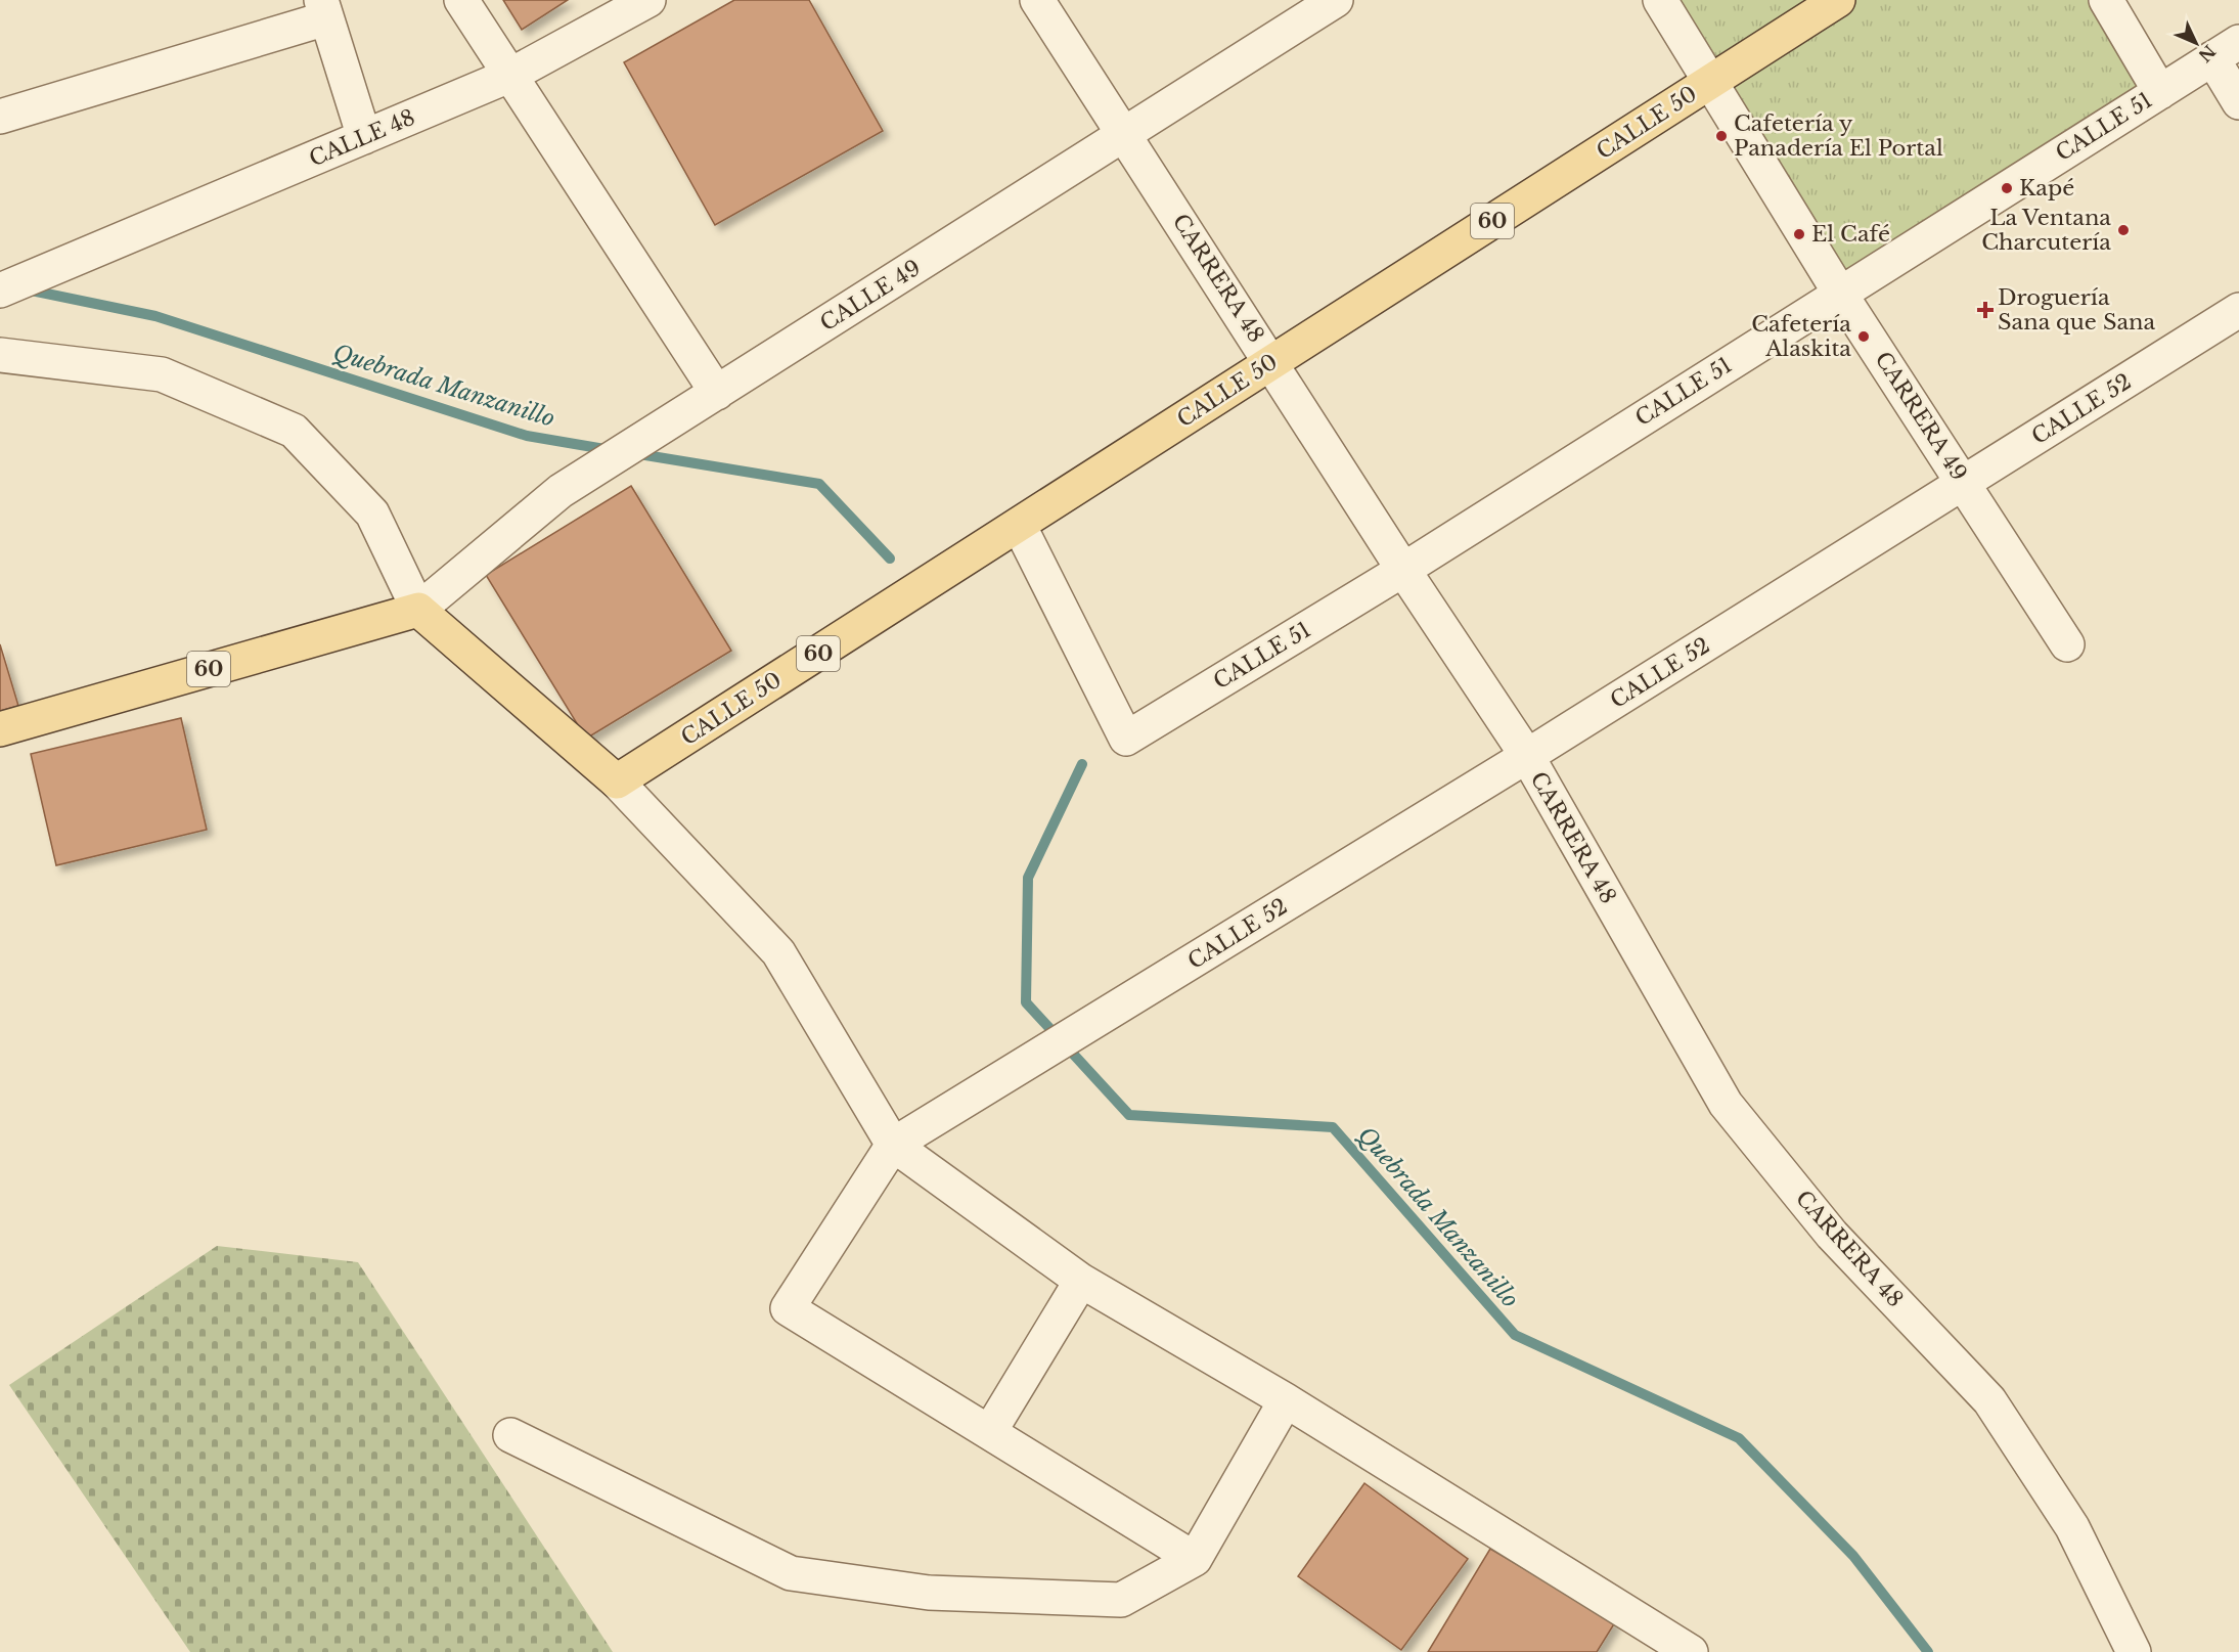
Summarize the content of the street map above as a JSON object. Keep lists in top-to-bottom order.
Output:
{
  "streets": {
    "main road": ["CALLE 50", "60"],
    "street": [
      "CALLE 51",
      "CALLE 48",
      "CARRERA 48",
      "CALLE 49",
      "CALLE 52",
      "CARRERA 49"
    ]
  },
  "crossings": [
    ["CALLE 50", "CALLE 51"],
    ["CALLE 50", "CARRERA 48"],
    ["CALLE 50", "CARRERA 49"],
    ["CALLE 51", "CARRERA 48"],
    ["CALLE 51", "CARRERA 49"],
    ["60", "CALLE 49"],
    ["CARRERA 48", "CALLE 49"],
    ["CARRERA 48", "CALLE 52"],
    ["CALLE 52", "CARRERA 49"]
  ],
  "water": ["Quebrada Manzanillo"],
  "places": {
    "other": [
      "Cafetería y Panadería El Portal",
      "Kapé",
      "La Ventana Charcutería",
      "El Café",
      "Cafetería Alaskita"
    ],
    "health": ["Droguería Sana que Sana"]
  },
  "north": "bottom right"
}
